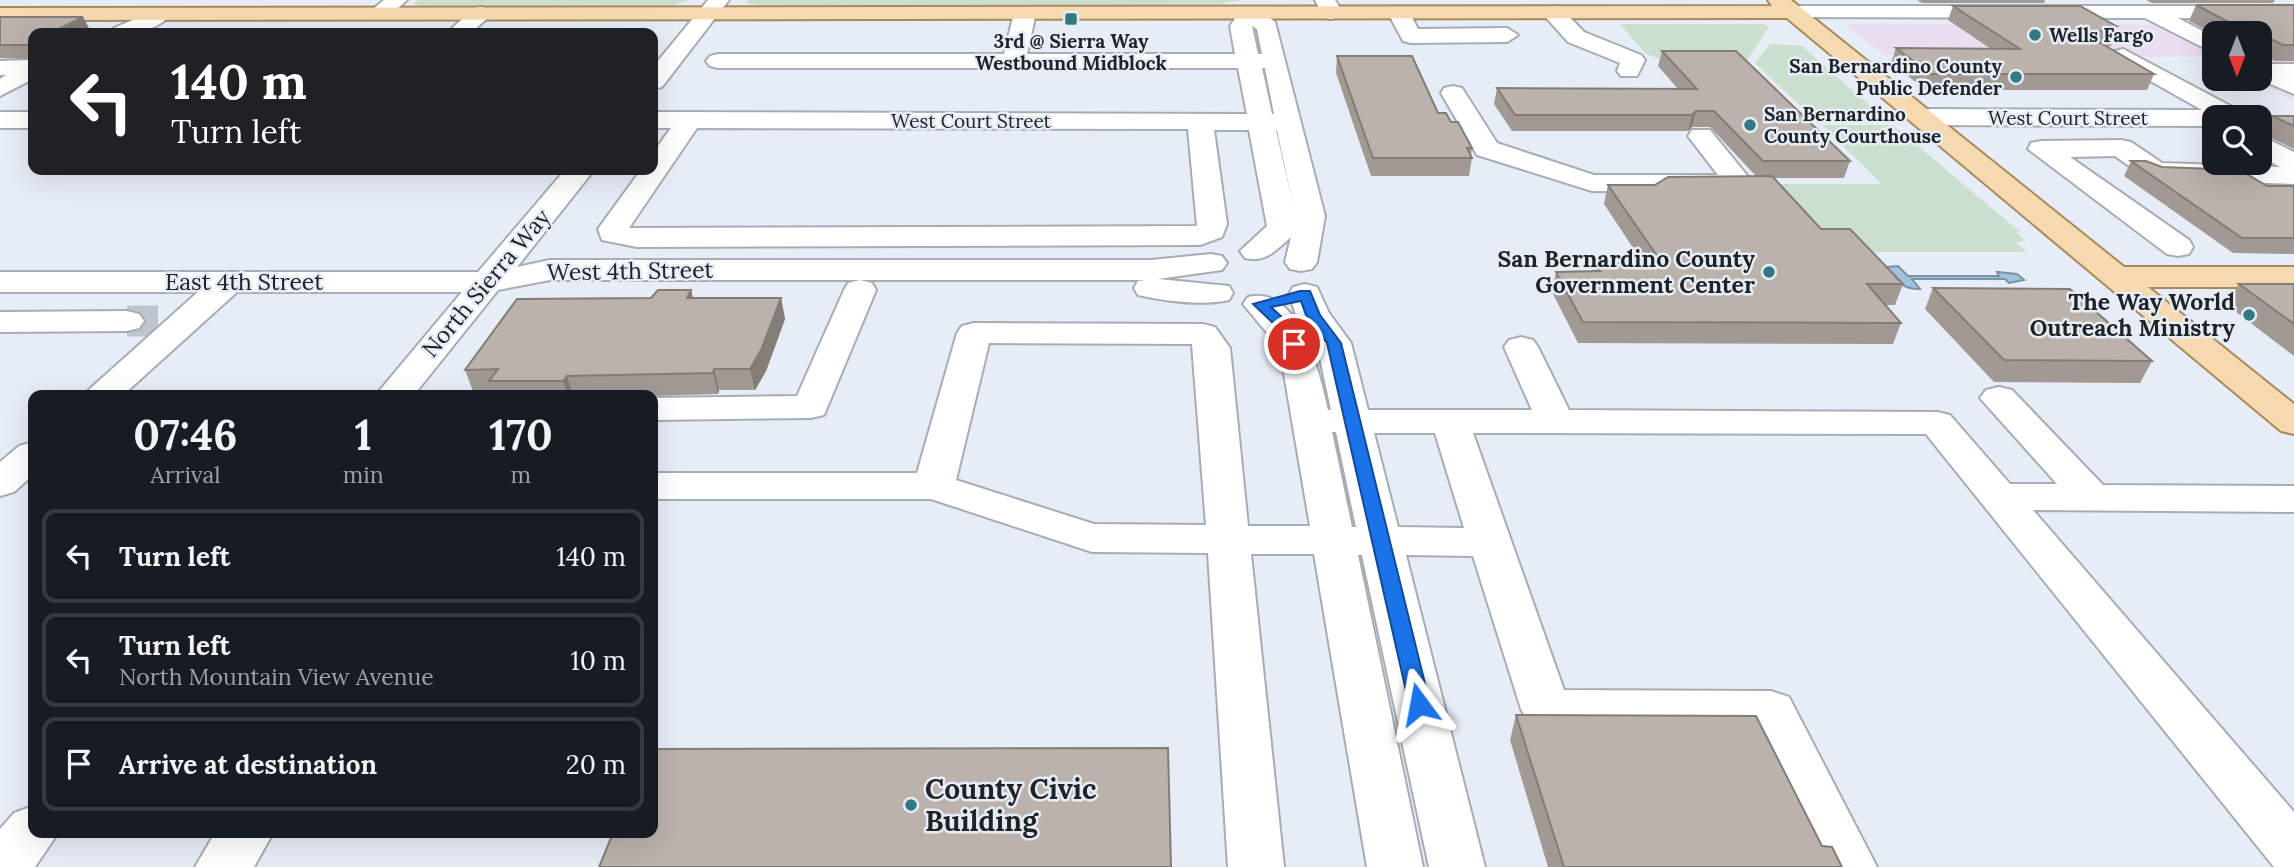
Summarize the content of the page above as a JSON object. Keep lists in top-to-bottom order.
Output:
{
  "streets": {
    "street": [
      "West Court Street",
      "West 4th Street",
      "East 4th Street",
      "North Sierra Way"
    ]
  },
  "crossings": [
    ["West 4th Street", "East 4th Street"],
    ["West 4th Street", "North Sierra Way"],
    ["East 4th Street", "North Sierra Way"]
  ],
  "places": {
    "transit": ["3rd @ Sierra Way Westbound Midblock"],
    "other": [
      "Wells Fargo",
      "San Bernardino County Public Defender",
      "San Bernardino County Courthouse",
      "San Bernardino County Government Center",
      "The Way World Outreach Ministry",
      "County Civic Building"
    ]
  },
  "north": "bottom",
  "page": {
    "turn": ["140 m", "Turn left"],
    "eta": [
      "07:46",
      "Arrival",
      "1",
      "min",
      "170",
      "m"
    ],
    "list": [
      {
        "name": "Turn left",
        "value": "140 m"
      },
      {
        "name": "Turn left",
        "note": "North Mountain View Avenue",
        "value": "10 m"
      },
      {
        "name": "Arrive at destination",
        "value": "20 m"
      }
    ]
  }
}
